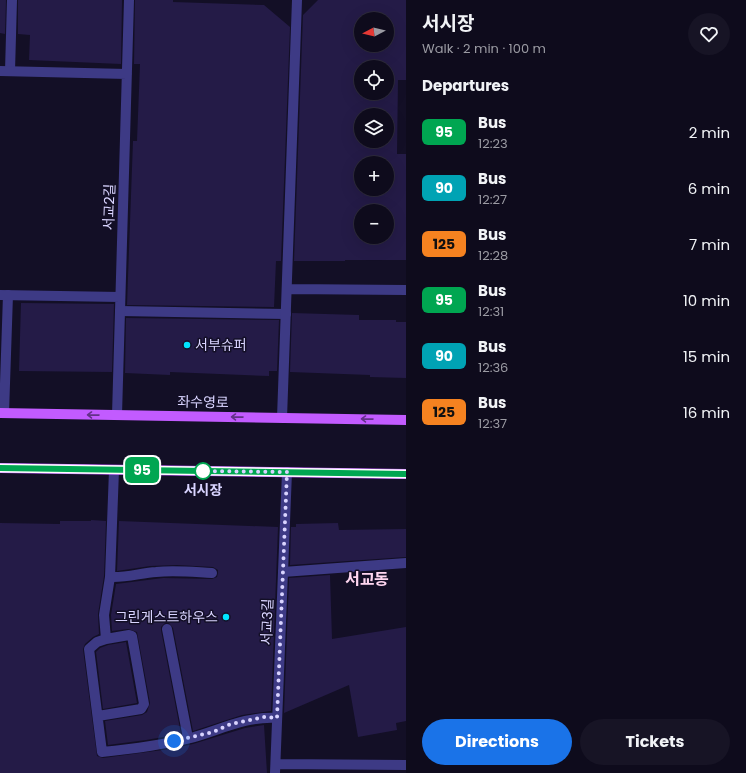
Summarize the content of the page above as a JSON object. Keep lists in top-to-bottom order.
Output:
{
  "streets": {
    "main road": ["좌수영로"],
    "street": ["서교2길", "서교3길"]
  },
  "crossings": [
    ["서교2길", "좌수영로"]
  ],
  "districts": ["서교동"],
  "places": ["서부슈퍼", "서시장", "그린게스트하우스"],
  "lines": ["bus line 95"],
  "north": "left",
  "page": {
    "on_map": "95",
    "heading": [
      ["서시장", "Walk · 2 min · 100 m"],
      "Departures"
    ],
    "map_buttons": ["+", "−"],
    "list": [
      {
        "mark": "95",
        "name": "Bus",
        "note": "12:23",
        "value": "2 min"
      },
      {
        "mark": "90",
        "name": "Bus",
        "note": "12:27",
        "value": "6 min"
      },
      {
        "mark": "125",
        "name": "Bus",
        "note": "12:28",
        "value": "7 min"
      },
      {
        "mark": "95",
        "name": "Bus",
        "note": "12:31",
        "value": "10 min"
      },
      {
        "mark": "90",
        "name": "Bus",
        "note": "12:36",
        "value": "15 min"
      },
      {
        "mark": "125",
        "name": "Bus",
        "note": "12:37",
        "value": "16 min"
      }
    ],
    "buttons": ["Directions", "Tickets"]
  }
}
